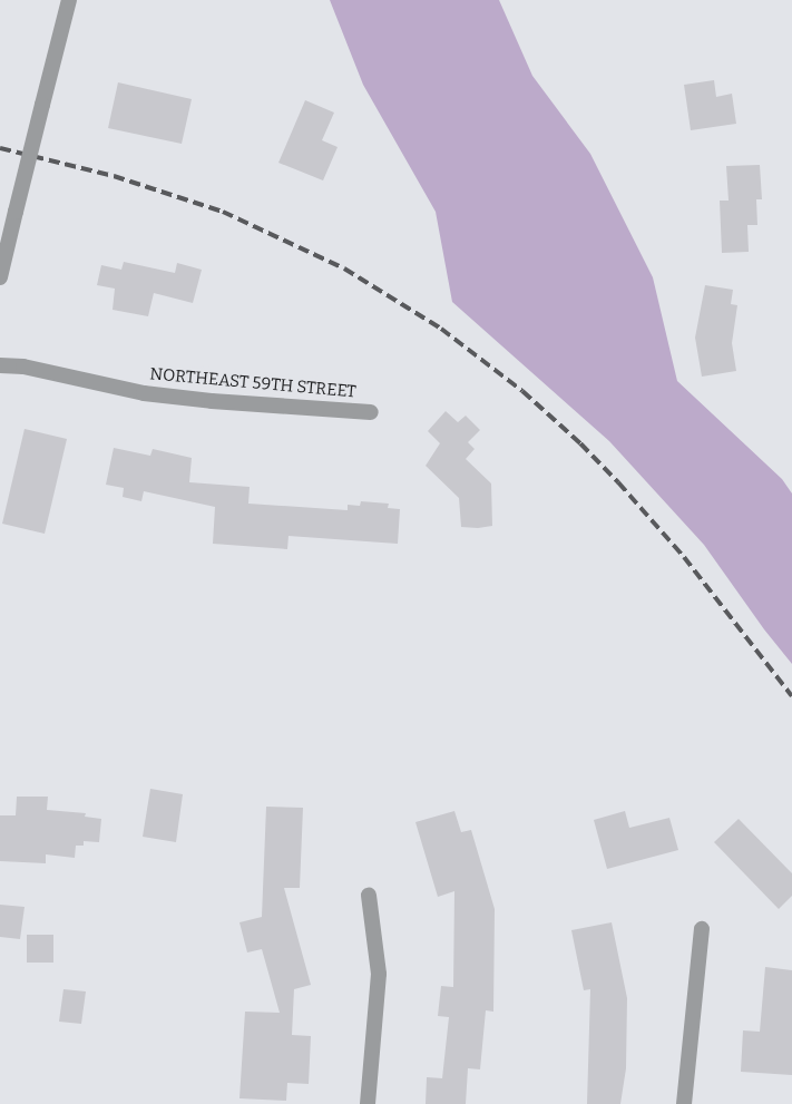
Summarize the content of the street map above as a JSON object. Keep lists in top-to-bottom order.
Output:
{
  "streets": {
    "street": ["NORTHEAST 59TH STREET"]
  }
}
